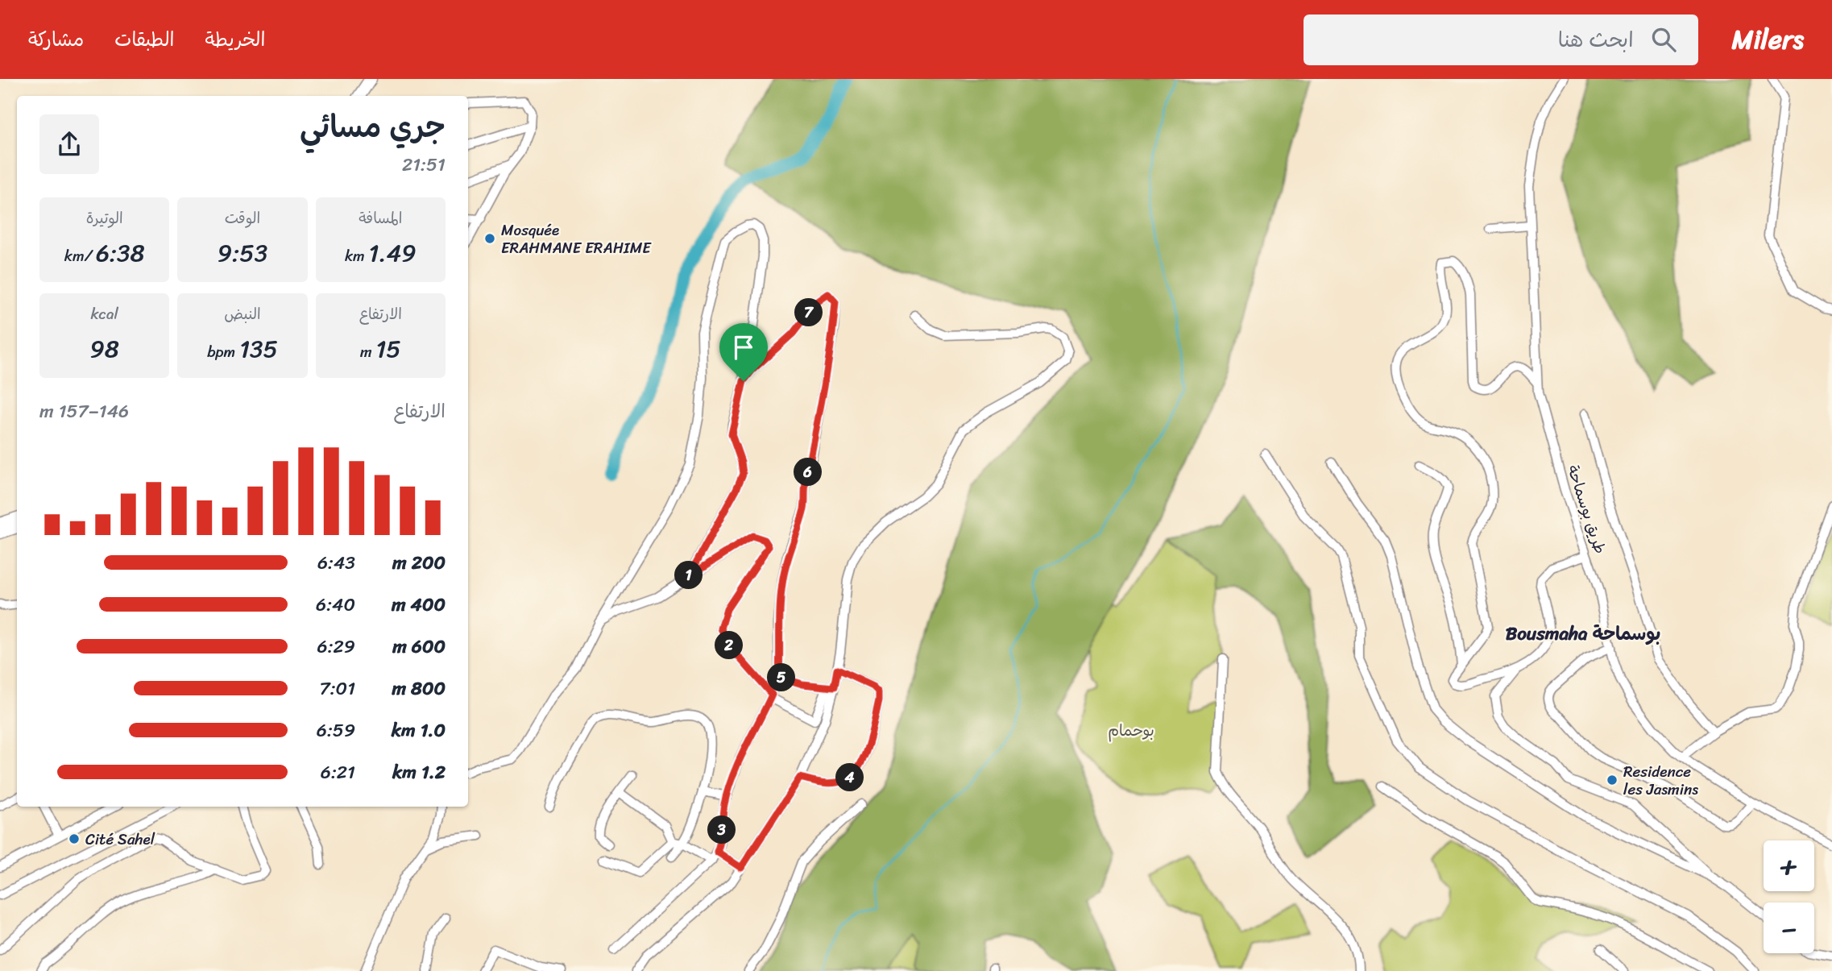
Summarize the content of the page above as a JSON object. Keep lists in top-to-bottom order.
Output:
{
  "streets": {
    "street": ["طريق بوسماحة"]
  },
  "districts": ["Bousmaha بوسماحة"],
  "parks": ["بوحمام"],
  "places": ["Mosquée ERAHMANE ERAHIME", "Residence les Jasmins", "Cité Sahel"],
  "page": {
    "header": "Milers",
    "search": "ابحث هنا",
    "nav": ["الخريطة", "الطبقات", "مشاركة"],
    "heading": ["جري مسائي", "21:51"],
    "stats": [
      ["المسافة", "1.49 km"],
      ["الوقت", "9:53"],
      ["الوتيرة", "6:38 /km"],
      ["الارتفاع", "15 m"],
      ["النبض", "135 bpm"],
      ["kcal", "98"]
    ],
    "pins": [
      "7",
      "6",
      "1",
      "2",
      "5",
      "4",
      "3"
    ],
    "chart": ["الارتفاع", "146–157 m"],
    "list": [
      {
        "name": "200 m",
        "note": "6:43"
      },
      {
        "name": "400 m",
        "note": "6:40"
      },
      {
        "name": "600 m",
        "note": "6:29"
      },
      {
        "name": "800 m",
        "note": "7:01"
      },
      {
        "name": "1.0 km",
        "note": "6:59"
      },
      {
        "name": "1.2 km",
        "note": "6:21"
      }
    ],
    "map_buttons": ["+", "−"]
  }
}
